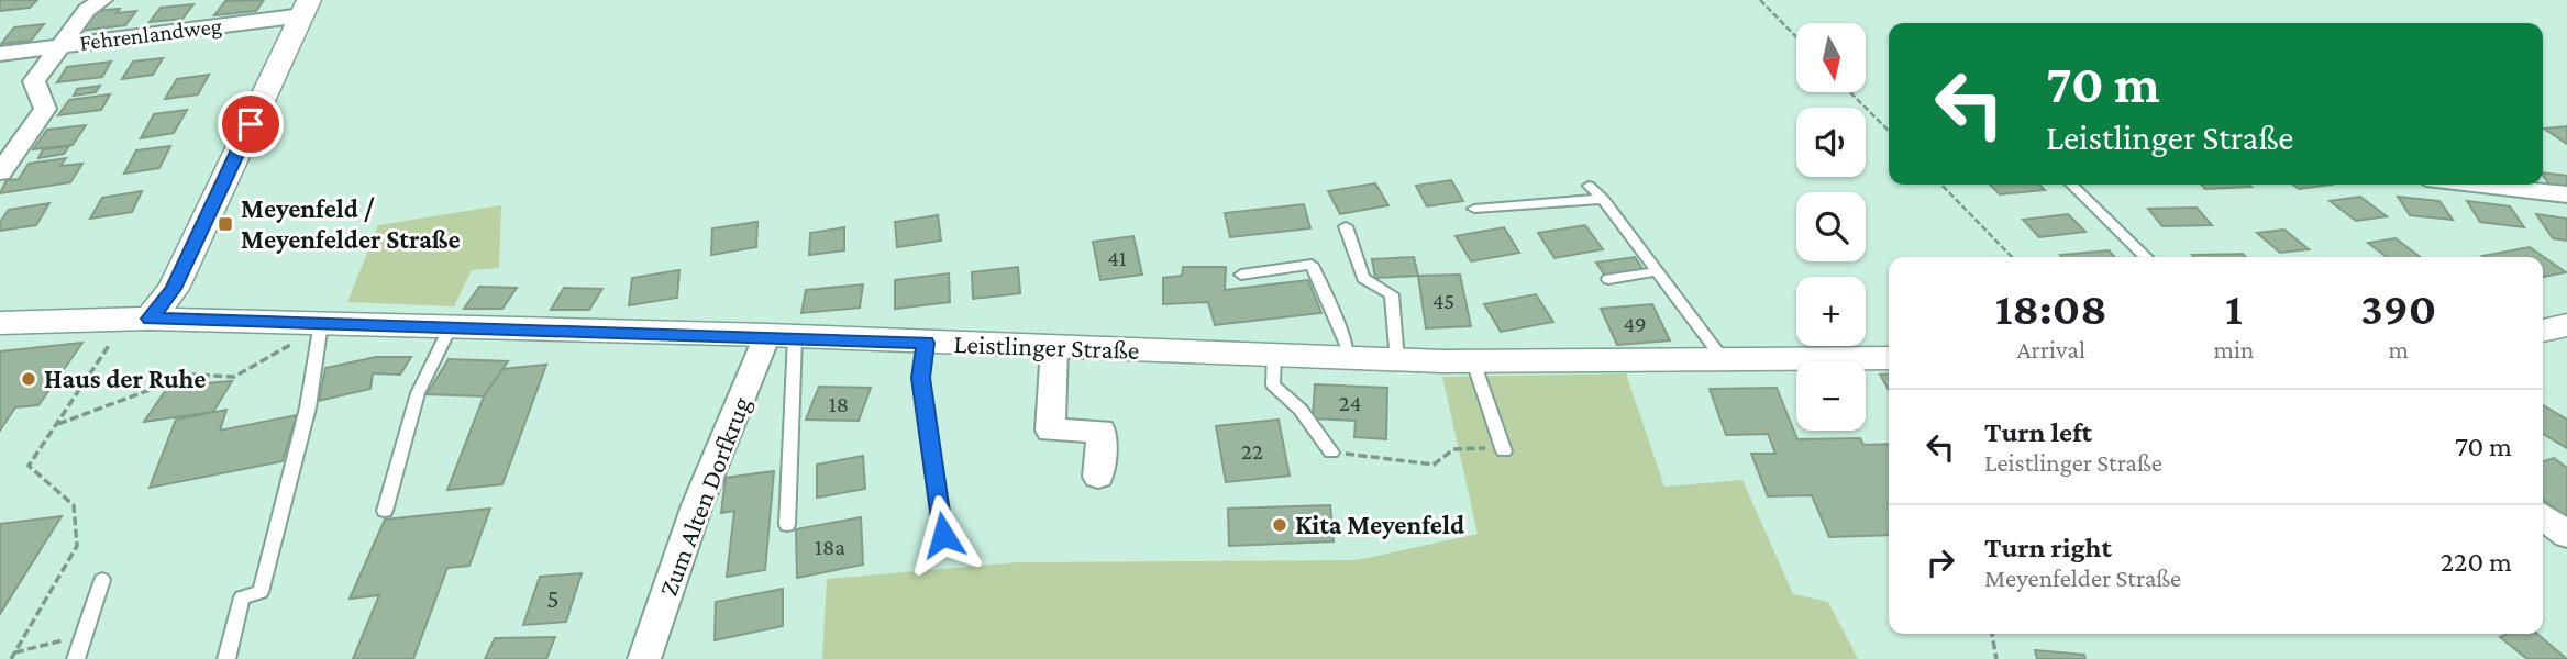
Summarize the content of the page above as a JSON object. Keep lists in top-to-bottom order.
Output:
{
  "streets": {
    "street": ["Fehrenlandweg", "Leistlinger Straße", "Zum Alten Dorfkrug"]
  },
  "crossings": [
    ["Leistlinger Straße", "Zum Alten Dorfkrug"]
  ],
  "places": {
    "transit": ["Meyenfeld / Meyenfelder Straße"],
    "other": ["Haus der Ruhe", "Kita Meyenfeld"]
  },
  "house_numbers": [
    "41",
    "45",
    "49",
    "24",
    "18",
    "22",
    "18a",
    "5"
  ],
  "north": "bottom",
  "page": {
    "map_buttons": ["+", "−"],
    "turn": ["70 m", "Leistlinger Straße"],
    "eta": [
      "18:08",
      "Arrival",
      "1",
      "min",
      "390",
      "m"
    ],
    "list": [
      {
        "name": "Turn left",
        "note": "Leistlinger Straße",
        "value": "70 m"
      },
      {
        "name": "Turn right",
        "note": "Meyenfelder Straße",
        "value": "220 m"
      }
    ]
  }
}
